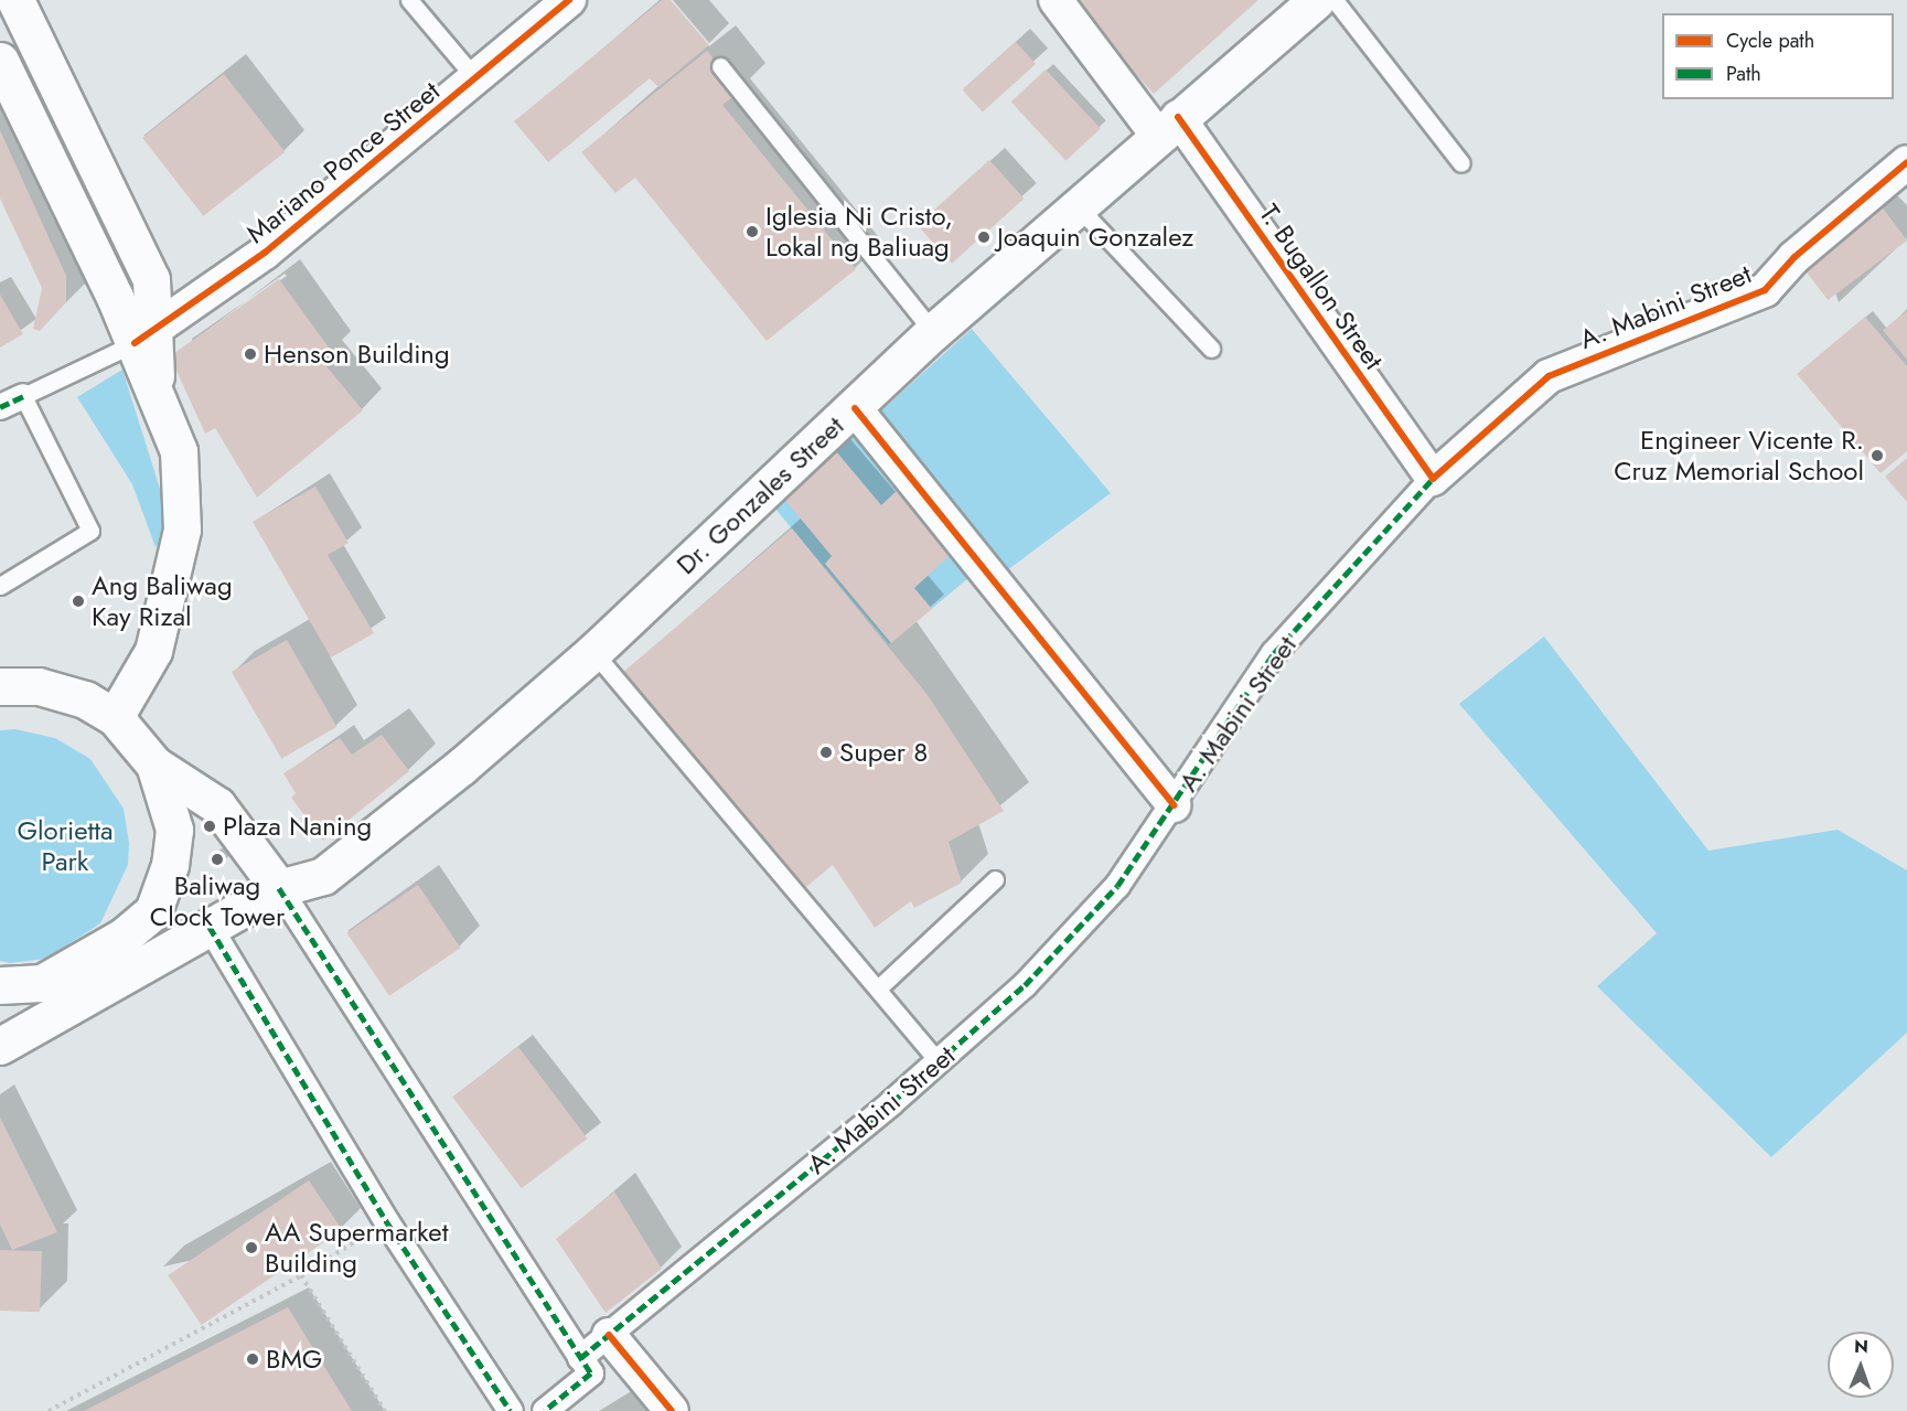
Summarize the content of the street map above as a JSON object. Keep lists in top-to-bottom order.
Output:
{
  "streets": {
    "main road": ["Dr. Gonzales Street"],
    "street": ["Mariano Ponce Street", "T. Bugallon Street", "A. Mabini Street"]
  },
  "crossings": [
    ["T. Bugallon Street", "A. Mabini Street"],
    ["T. Bugallon Street", "Dr. Gonzales Street"]
  ],
  "parks": ["Glorietta Park"],
  "places": [
    "Iglesia Ni Cristo, Lokal ng Baliuag",
    "Joaquin Gonzalez",
    "Henson Building",
    "Engineer Vicente R. Cruz Memorial School",
    "Ang Baliwag Kay Rizal",
    "Super 8",
    "Plaza Naning",
    "Baliwag Clock Tower",
    "AA Supermarket Building",
    "BMG"
  ],
  "legend": ["Cycle path", "Path"],
  "north": "top"
}
